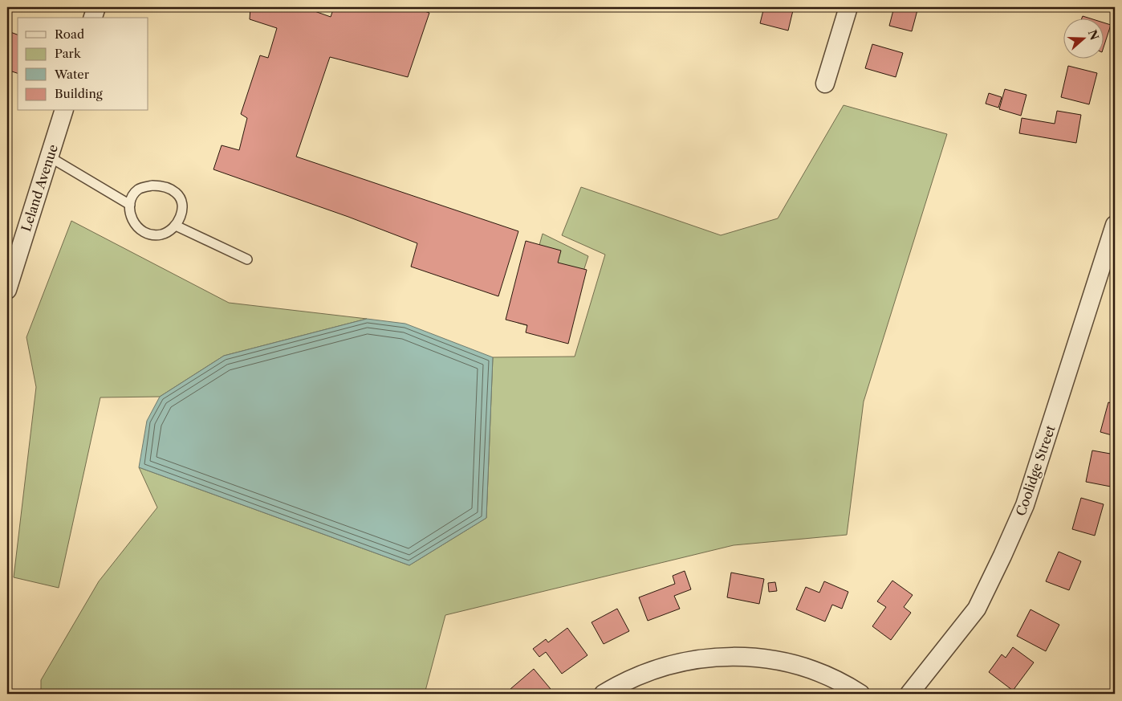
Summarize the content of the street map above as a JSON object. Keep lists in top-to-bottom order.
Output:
{
  "streets": {
    "street": ["Leland Avenue", "Coolidge Street"]
  },
  "legend": [
    "Road",
    "Park",
    "Water",
    "Building"
  ],
  "north": "right"
}
